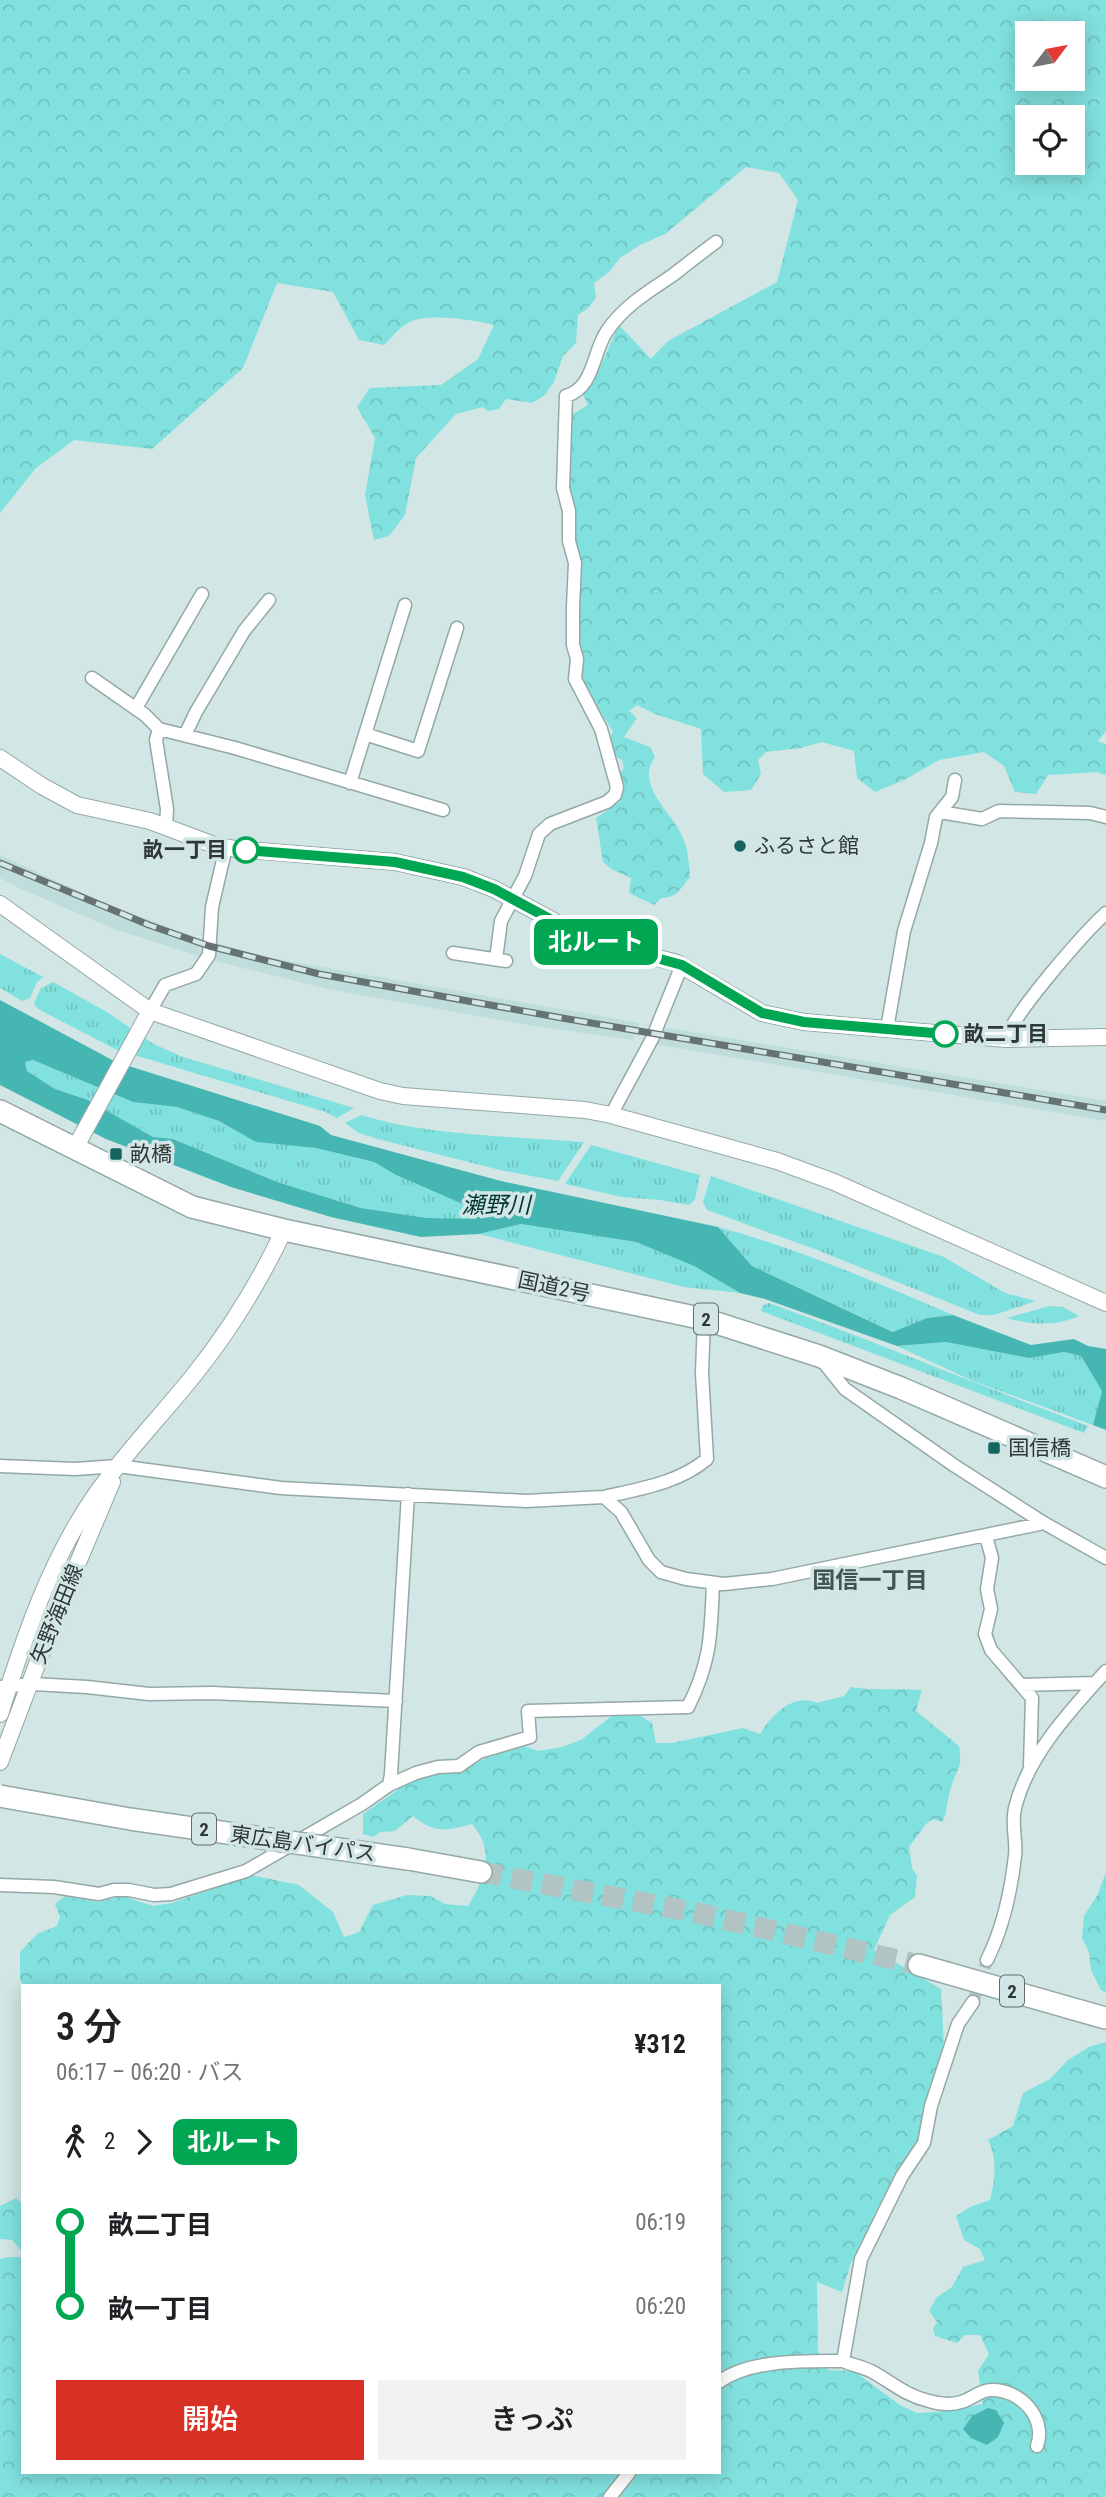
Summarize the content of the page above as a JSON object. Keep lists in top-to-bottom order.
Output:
{
  "streets": {
    "highway": ["国道2号", "2", "東広島バイパス"],
    "main road": ["矢野海田線"]
  },
  "crossings": [
    ["国道2号", "矢野海田線"]
  ],
  "districts": ["国信一丁目"],
  "water": ["瀬野川"],
  "places": {
    "other": ["ふるさと館", "畝一丁目", "畝二丁目"],
    "transit": ["畝橋", "国信橋"]
  },
  "lines": ["bus line 北ルート"],
  "north": "top right",
  "page": {
    "on_map": "北ルート",
    "heading": ["3 分", "06:17 – 06:20 · バス", "¥312"],
    "legs": ["2", "北ルート"],
    "list": [
      {
        "name": "畝二丁目",
        "value": "06:19"
      },
      {
        "name": "畝一丁目",
        "value": "06:20"
      }
    ],
    "buttons": ["開始", "きっぷ"]
  }
}
